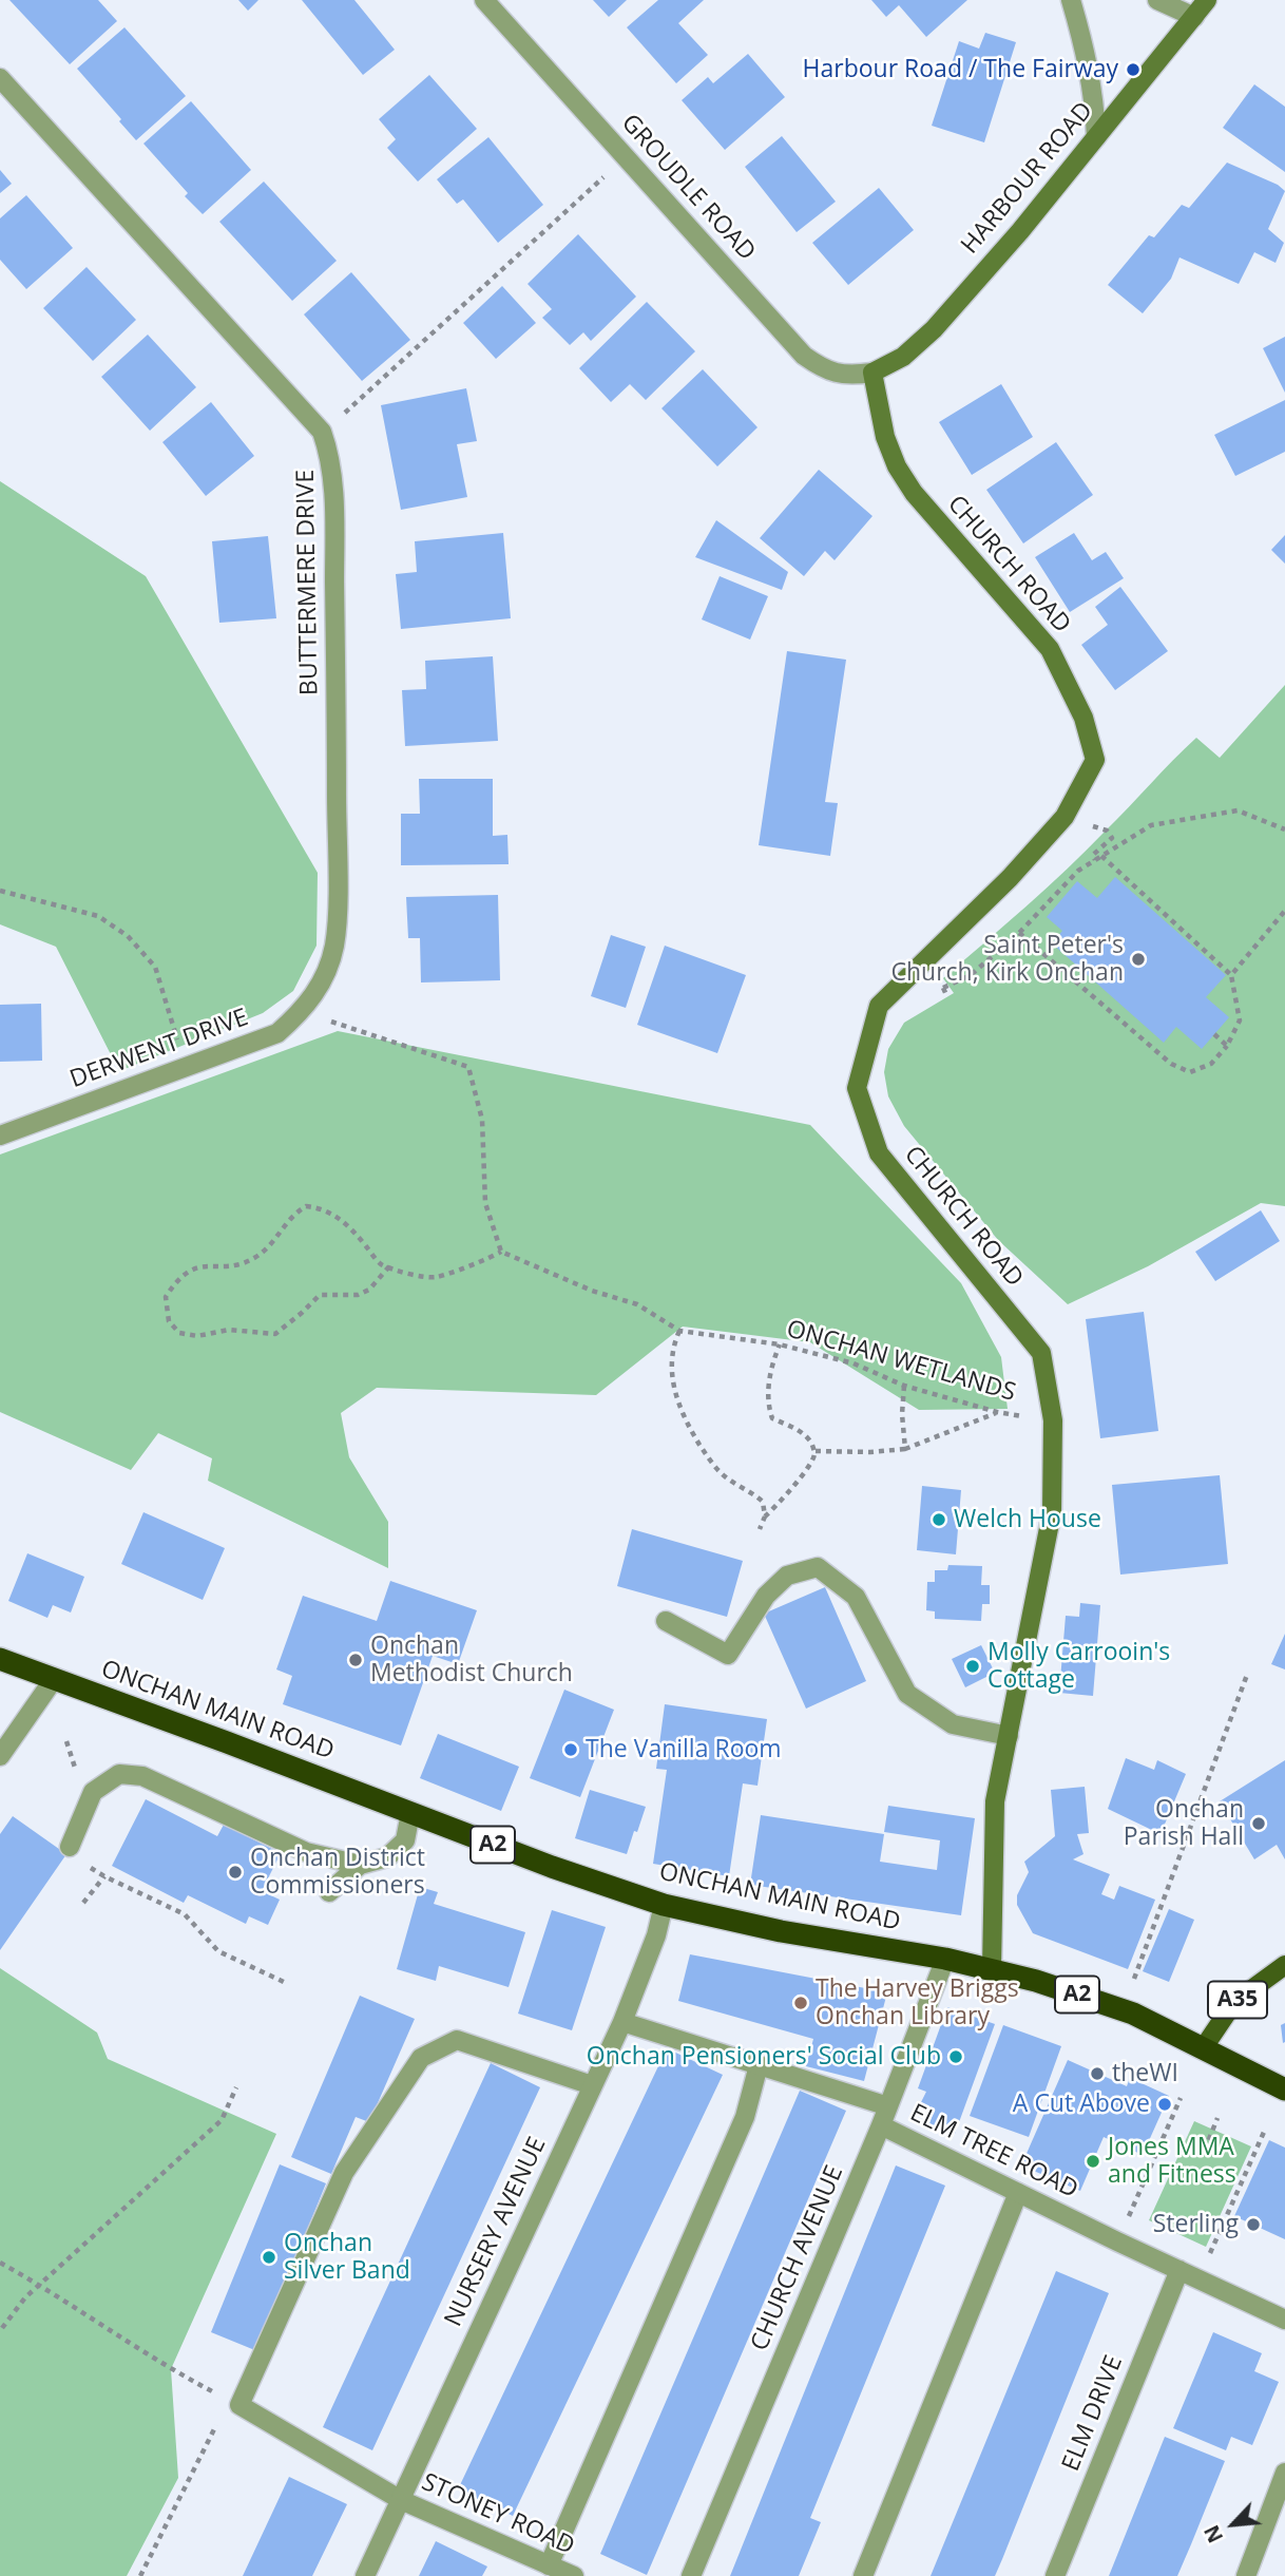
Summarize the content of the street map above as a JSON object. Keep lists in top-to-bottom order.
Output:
{
  "streets": {
    "highway": ["ONCHAN MAIN ROAD", "A2"],
    "main road": ["HARBOUR ROAD", "CHURCH ROAD", "A35"],
    "street": [
      "GROUDLE ROAD",
      "BUTTERMERE DRIVE",
      "DERWENT DRIVE",
      "ELM TREE ROAD",
      "NURSERY AVENUE",
      "CHURCH AVENUE",
      "ELM DRIVE",
      "STONEY ROAD"
    ],
    "path": ["ONCHAN WETLANDS"]
  },
  "crossings": [
    ["HARBOUR ROAD", "GROUDLE ROAD"],
    ["HARBOUR ROAD", "CHURCH ROAD"],
    ["GROUDLE ROAD", "CHURCH ROAD"],
    ["CHURCH ROAD", "ONCHAN WETLANDS"],
    ["CHURCH ROAD", "ONCHAN MAIN ROAD"],
    ["BUTTERMERE DRIVE", "DERWENT DRIVE"],
    ["ONCHAN MAIN ROAD", "A2"],
    ["ONCHAN MAIN ROAD", "A35"],
    ["ONCHAN MAIN ROAD", "NURSERY AVENUE"],
    ["ONCHAN MAIN ROAD", "CHURCH AVENUE"],
    ["ELM TREE ROAD", "NURSERY AVENUE"],
    ["ELM TREE ROAD", "CHURCH AVENUE"],
    ["ELM TREE ROAD", "ELM DRIVE"],
    ["NURSERY AVENUE", "STONEY ROAD"]
  ],
  "places": [
    "Harbour Road / The Fairway",
    "Saint Peter's Church, Kirk Onchan",
    "Welch House",
    "Onchan Methodist Church",
    "Molly Carrooin's Cottage",
    "The Vanilla Room",
    "Onchan Parish Hall",
    "Onchan District Commissioners",
    "The Harvey Briggs Onchan Library",
    "Onchan Pensioners' Social Club",
    "theWI",
    "A Cut Above",
    "Jones MMA and Fitness",
    "Sterling",
    "Onchan Silver Band"
  ],
  "north": "bottom left"
}
